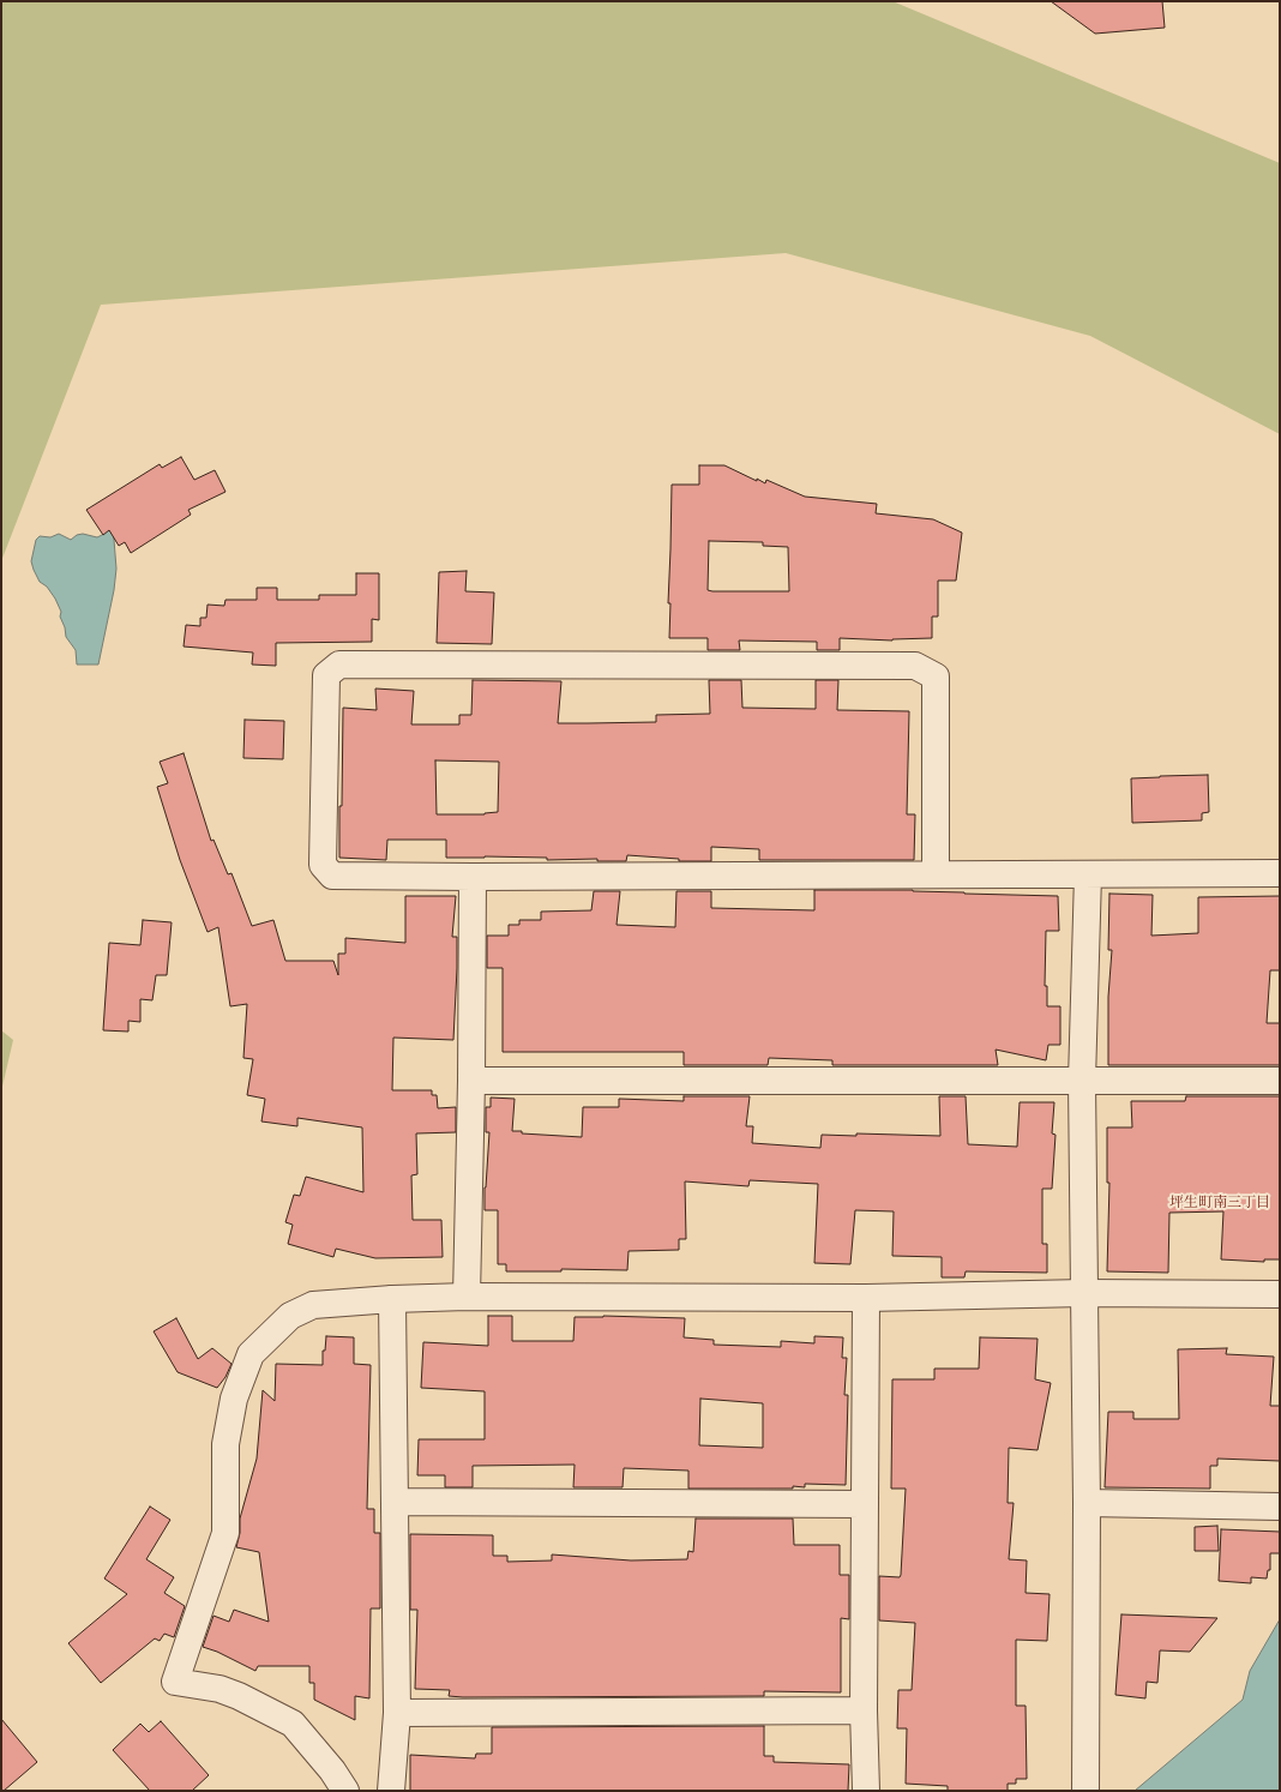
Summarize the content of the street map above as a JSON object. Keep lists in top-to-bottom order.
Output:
{
  "districts": ["坪生町南三丁目"]
}
